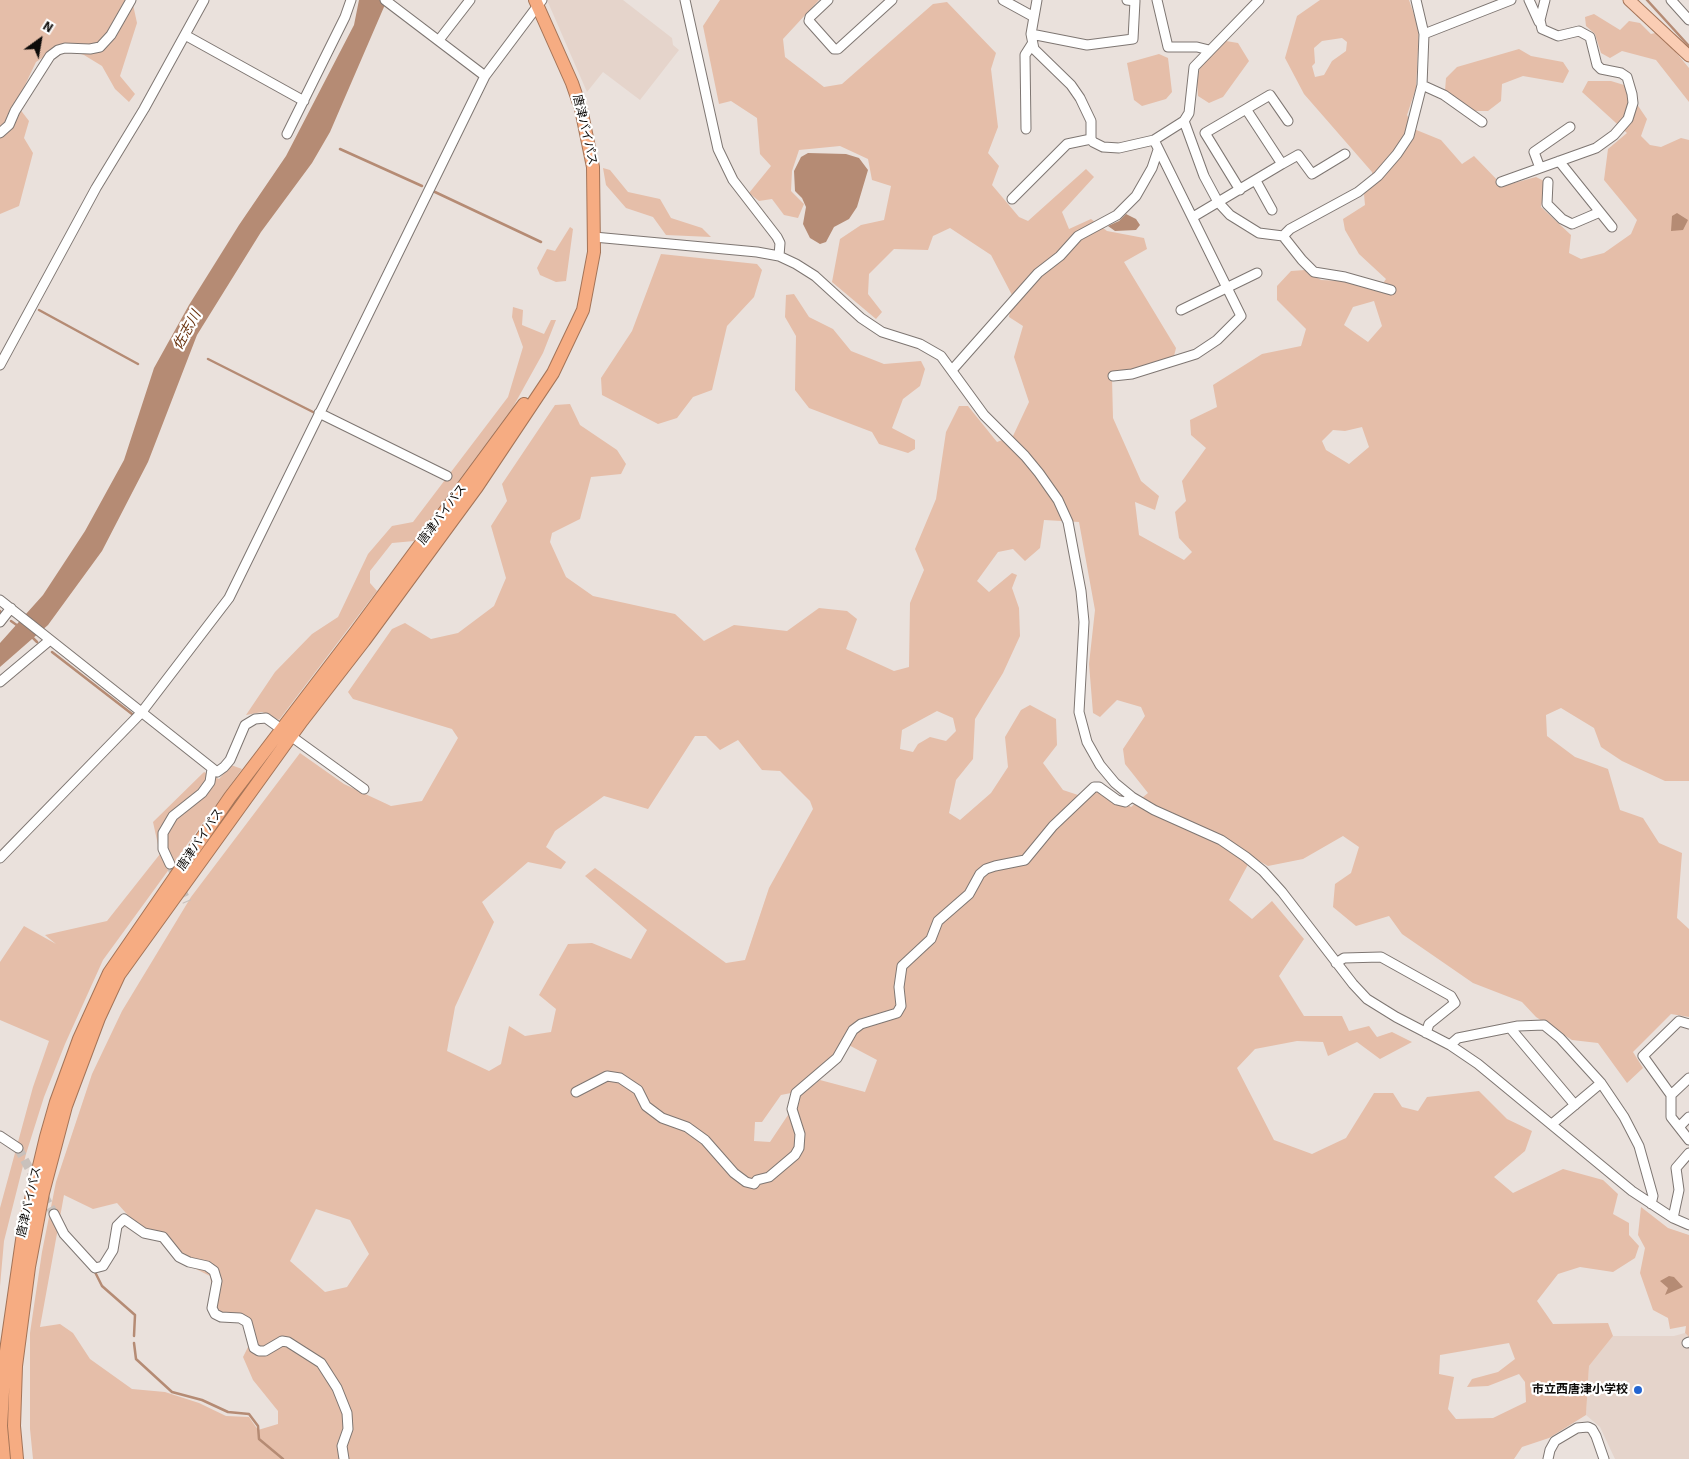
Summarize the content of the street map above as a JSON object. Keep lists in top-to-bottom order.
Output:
{
  "streets": {
    "highway": ["唐津バイパス"]
  },
  "water": ["佐志川"],
  "places": ["市立西唐津小学校"],
  "north": "top right"
}
